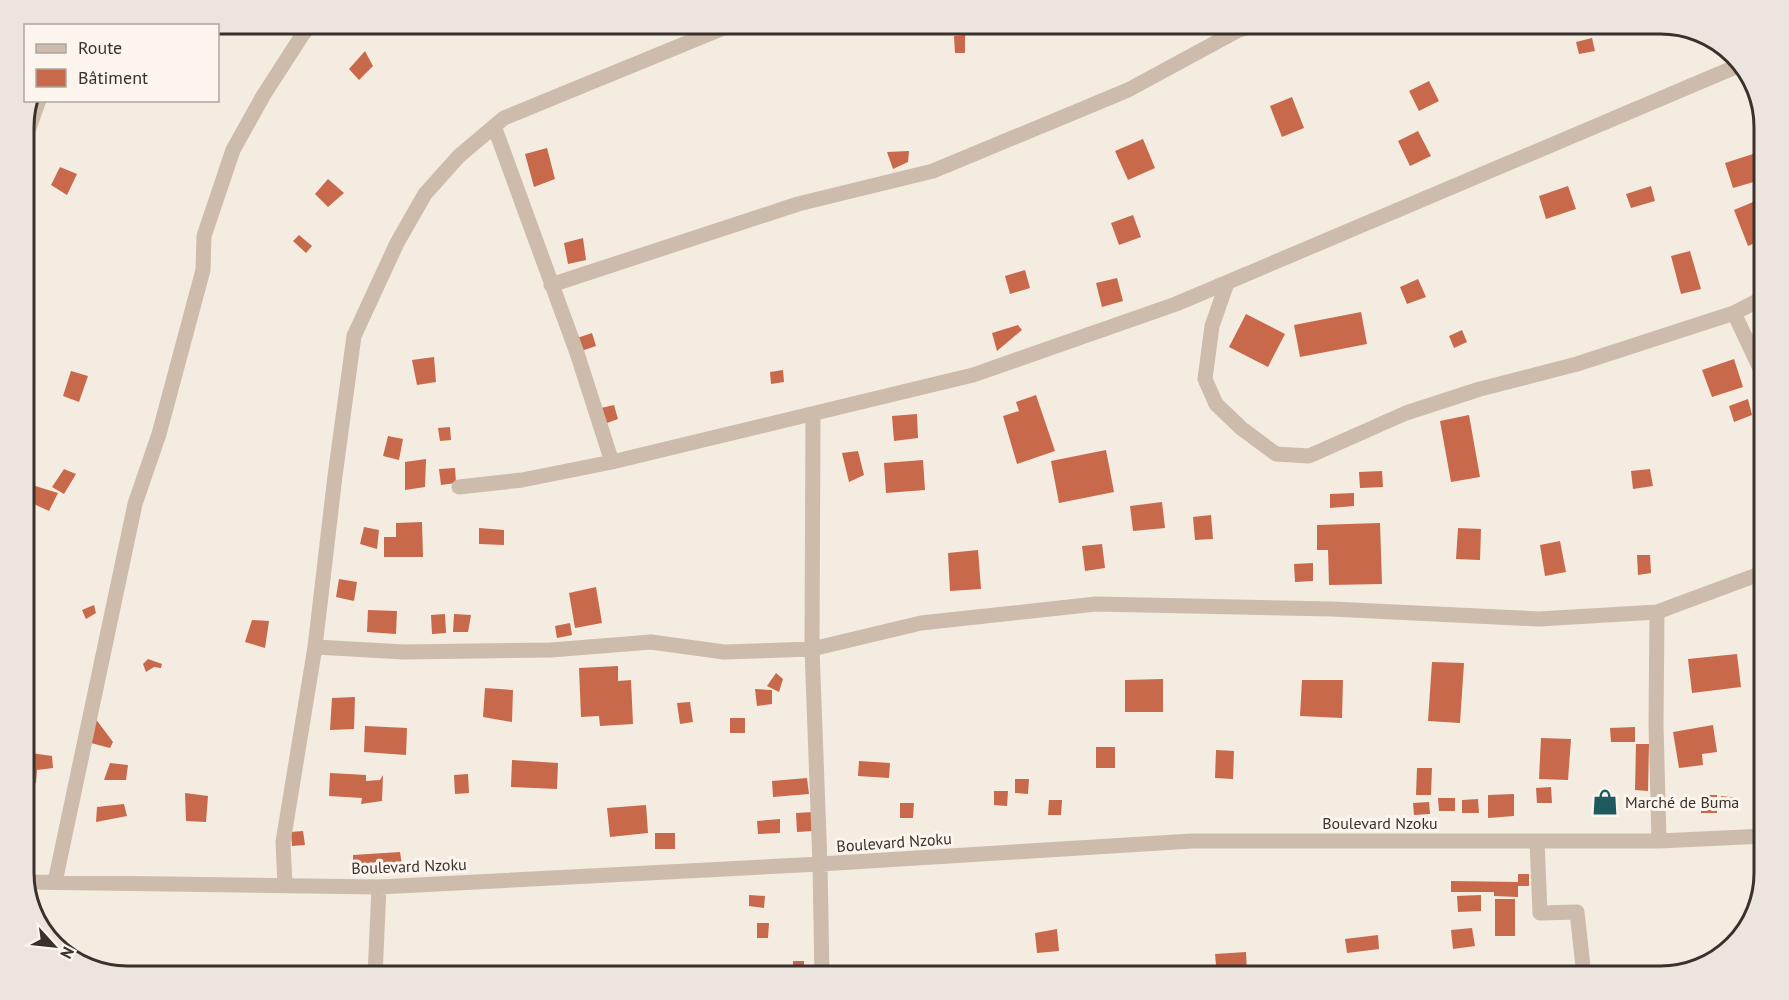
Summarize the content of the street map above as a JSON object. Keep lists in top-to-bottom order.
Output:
{
  "streets": {
    "street": ["Boulevard Nzoku"]
  },
  "places": {
    "shop": ["Marché de Buma"]
  },
  "legend": ["Route", "Bâtiment"],
  "north": "bottom right"
}
